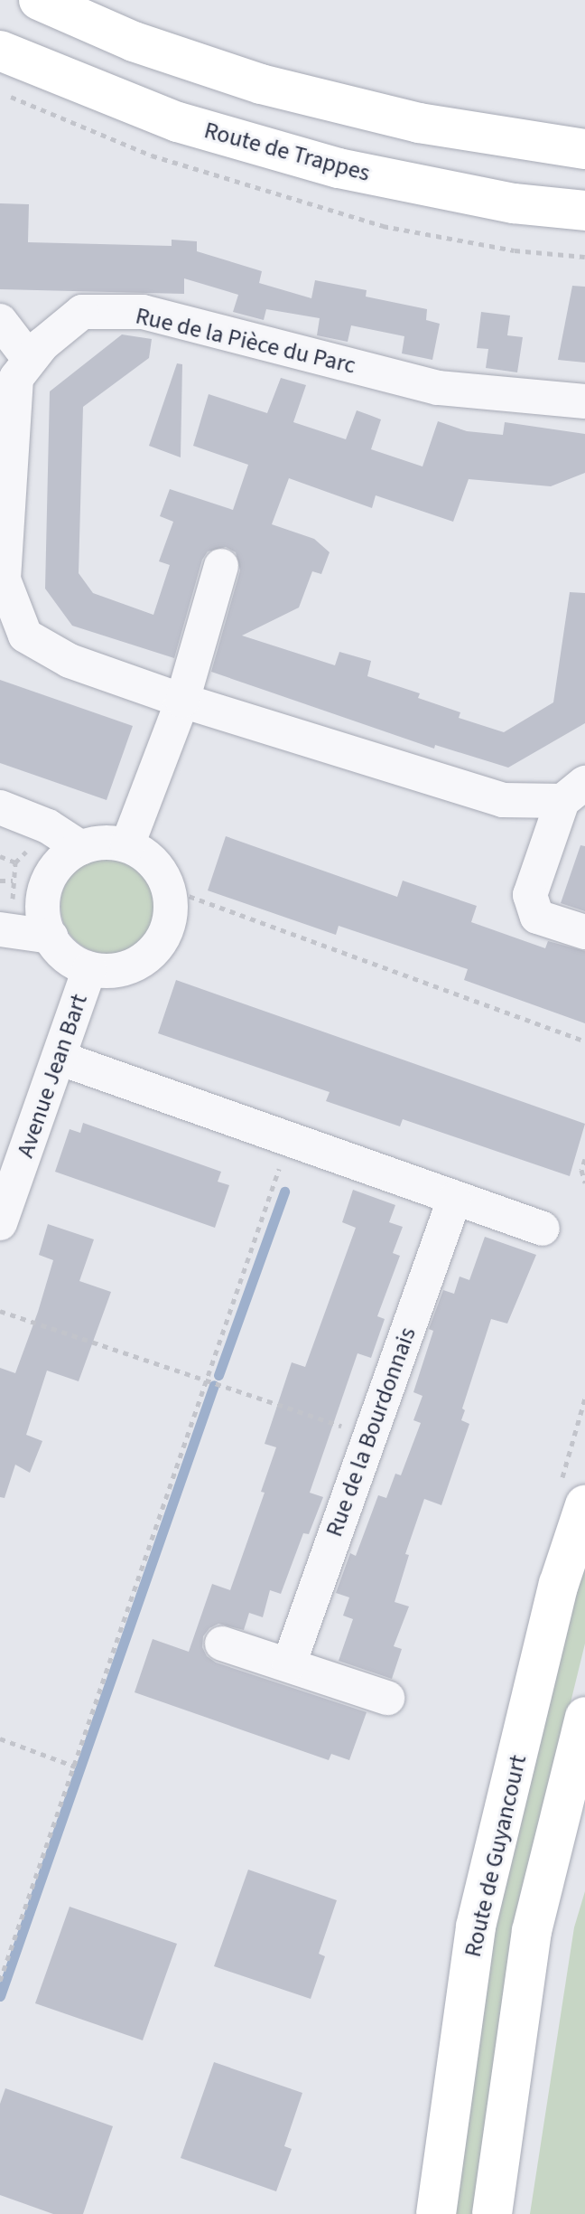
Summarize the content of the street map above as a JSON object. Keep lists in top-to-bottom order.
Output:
{
  "streets": {
    "main road": ["Route de Trappes", "Route de Guyancourt"],
    "street": ["Rue de la Pièce du Parc", "Avenue Jean Bart", "Rue de la Bourdonnais"]
  }
}
